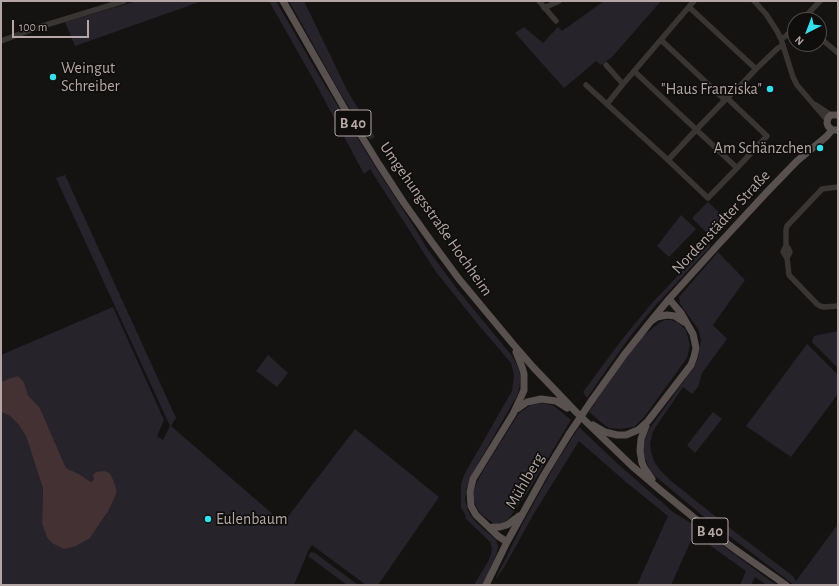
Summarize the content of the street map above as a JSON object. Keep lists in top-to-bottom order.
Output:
{
  "streets": {
    "main road": [
      "B 40",
      "Umgehungsstraße Hochheim",
      "Nordenstädter Straße",
      "Mühlberg"
    ]
  },
  "crossings": [
    ["B 40", "Umgehungsstraße Hochheim"],
    ["Nordenstädter Straße", "Mühlberg"]
  ],
  "places": [
    "Weingut Schreiber",
    "\"Haus Franziska\"",
    "Am Schänzchen",
    "Eulenbaum"
  ],
  "scale_bar": "100 m",
  "north": "bottom left"
}
